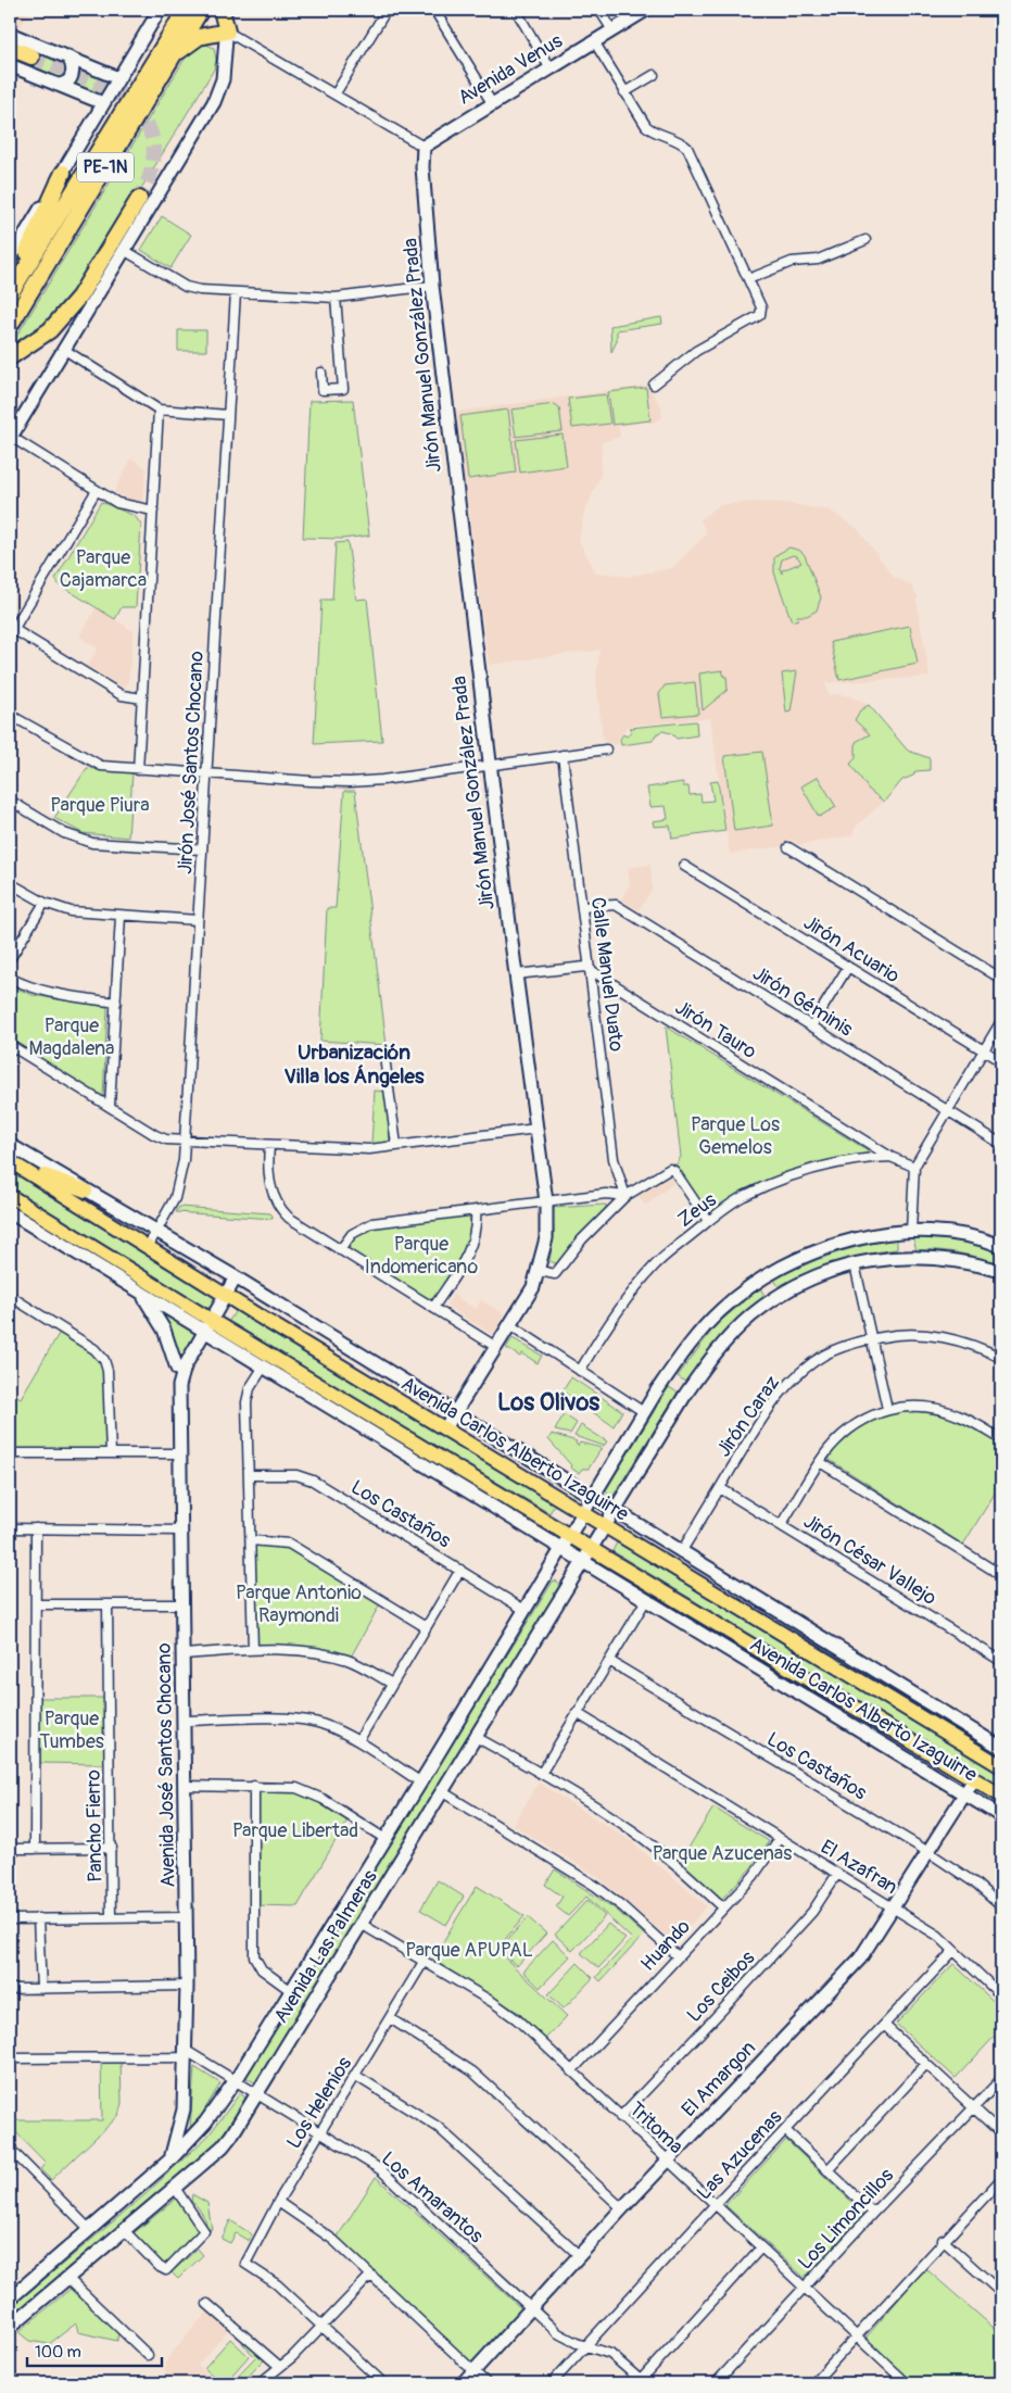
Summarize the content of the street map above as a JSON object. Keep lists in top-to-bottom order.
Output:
{
  "streets": {
    "highway": ["PE-1N"],
    "main road": ["Avenida Carlos Alberto Izaguirre"],
    "street": [
      "Avenida Venus",
      "Jirón Manuel González Prada",
      "Jirón José Santos Chocano",
      "Jirón Acuario",
      "Calle Manuel Duato",
      "Jirón Géminis",
      "Jirón Tauro",
      "Zeus",
      "Jirón Caraz",
      "Los Castaños",
      "Jirón César Vallejo",
      "Avenida José Santos Chocano",
      "Pancho Fierro",
      "El Azafran",
      "Huando",
      "Avenida Las Palmeras",
      "Los Ceibos",
      "El Amargon",
      "Los Helenios",
      "Tritoma",
      "Las Azucenas",
      "Los Amarantos",
      "Los Limoncillos"
    ]
  },
  "crossings": [
    ["Avenida Venus", "Jirón Manuel González Prada"],
    ["Jirón Manuel González Prada", "Avenida Carlos Alberto Izaguirre"],
    ["Jirón José Santos Chocano", "Avenida Carlos Alberto Izaguirre"],
    ["Calle Manuel Duato", "Jirón Géminis"],
    ["Calle Manuel Duato", "Jirón Tauro"],
    ["Jirón Tauro", "Zeus"],
    ["Jirón Caraz", "Avenida Carlos Alberto Izaguirre"],
    ["Jirón Caraz", "Jirón César Vallejo"],
    ["Avenida Carlos Alberto Izaguirre", "Avenida José Santos Chocano"],
    ["Avenida Carlos Alberto Izaguirre", "Avenida Las Palmeras"],
    ["Avenida Carlos Alberto Izaguirre", "El Amargon"],
    ["Los Castaños", "Avenida Las Palmeras"],
    ["Los Castaños", "El Amargon"],
    ["Avenida José Santos Chocano", "Avenida Las Palmeras"],
    ["Avenida José Santos Chocano", "Los Amarantos"],
    ["El Azafran", "Huando"],
    ["El Azafran", "Los Ceibos"],
    ["El Azafran", "El Amargon"],
    ["El Azafran", "Las Azucenas"],
    ["Huando", "Tritoma"],
    ["Avenida Las Palmeras", "Tritoma"],
    ["Avenida Las Palmeras", "Los Amarantos"],
    ["Los Ceibos", "Tritoma"],
    ["El Amargon", "Tritoma"],
    ["El Amargon", "Los Amarantos"],
    ["Los Helenios", "Tritoma"],
    ["Los Helenios", "Los Amarantos"],
    ["Tritoma", "Las Azucenas"],
    ["Tritoma", "Los Limoncillos"],
    ["Las Azucenas", "Los Amarantos"]
  ],
  "districts": ["Urbanización Villa los Ángeles", "Los Olivos"],
  "parks": [
    "Parque Cajamarca",
    "Parque Piura",
    "Parque Magdalena",
    "Parque Los Gemelos",
    "Parque Indomericano",
    "Parque Antonio Raymondi",
    "Parque Tumbes",
    "Parque Libertad",
    "Parque Azucenas",
    "Parque APUPAL"
  ],
  "scale_bar": "100 m"
}
